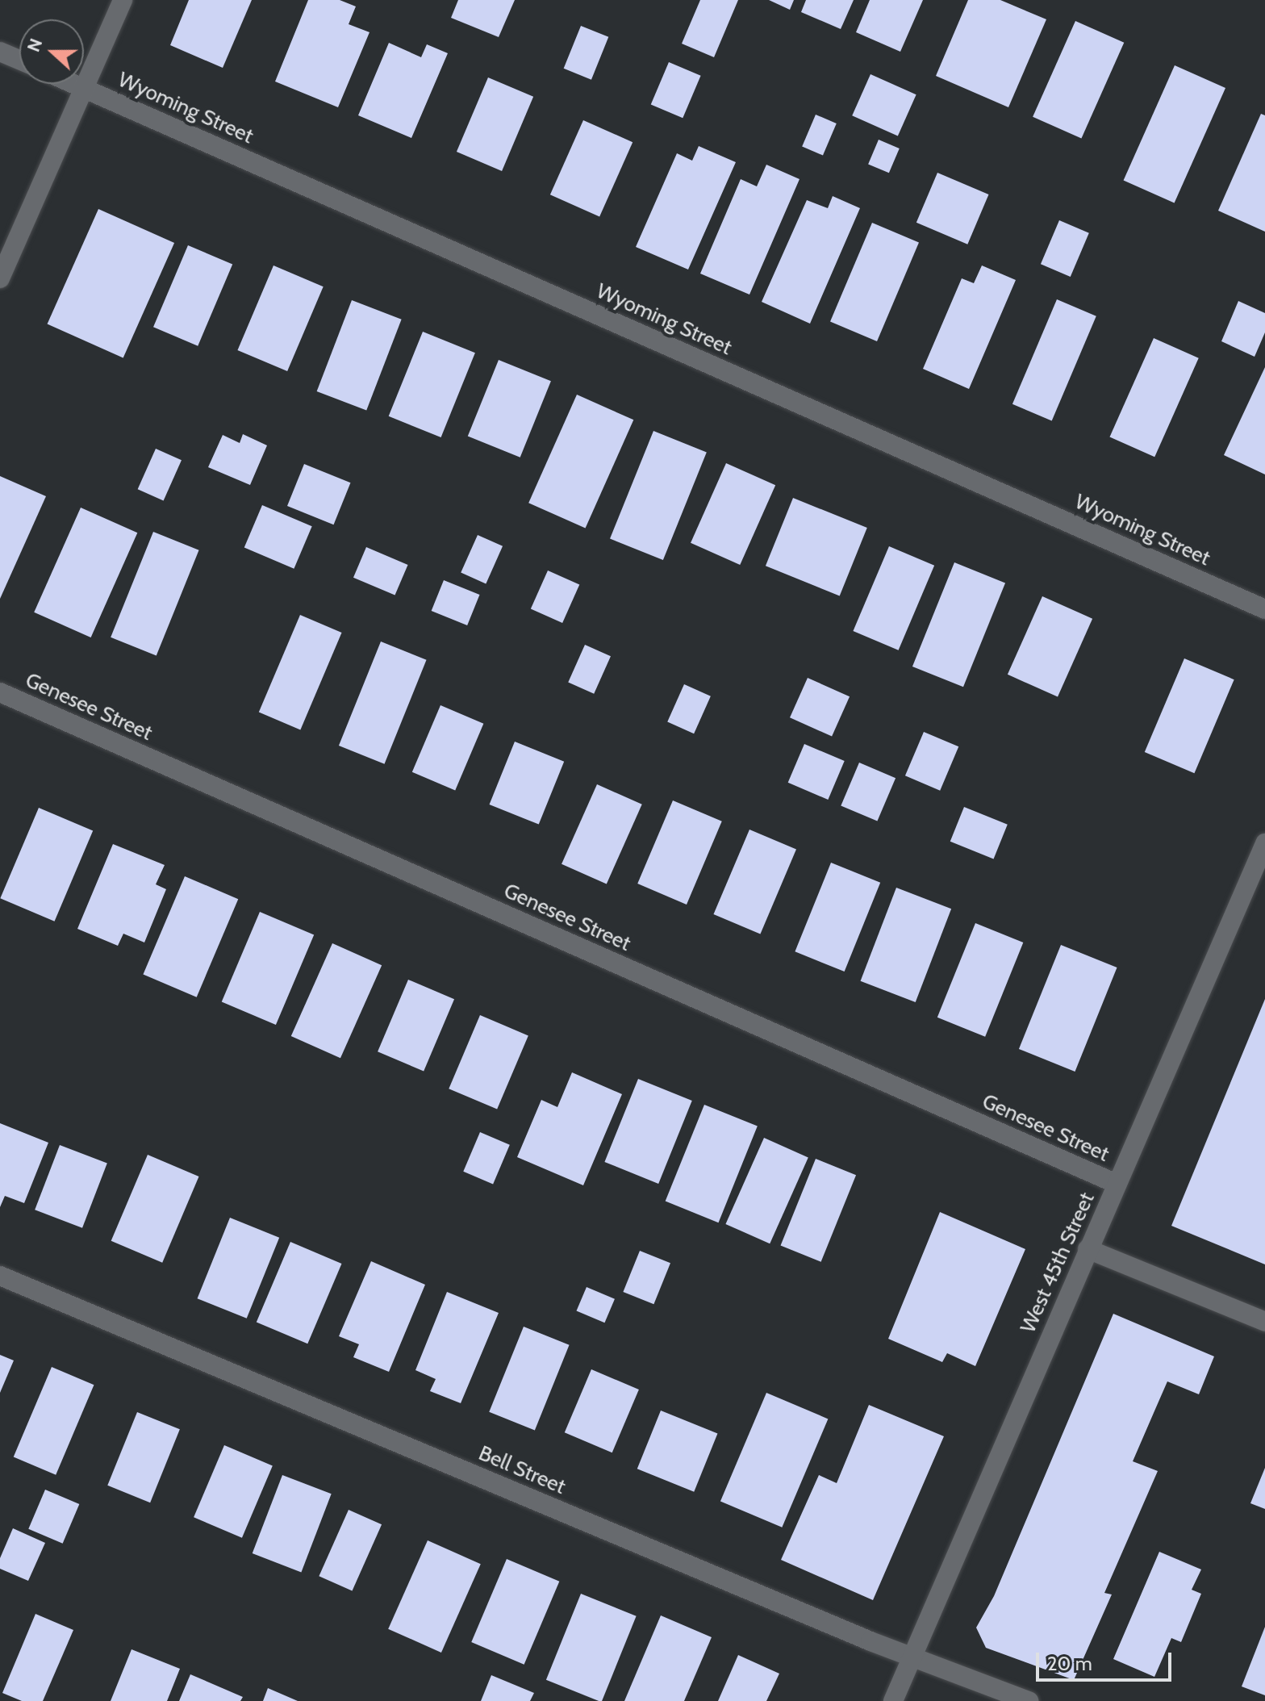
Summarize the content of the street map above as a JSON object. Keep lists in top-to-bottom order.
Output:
{
  "streets": {
    "street": [
      "Wyoming Street",
      "Genesee Street",
      "West 45th Street",
      "Bell Street"
    ]
  },
  "crossings": [
    ["Genesee Street", "West 45th Street"],
    ["West 45th Street", "Bell Street"]
  ],
  "scale_bar": "20 m",
  "north": "left"
}
